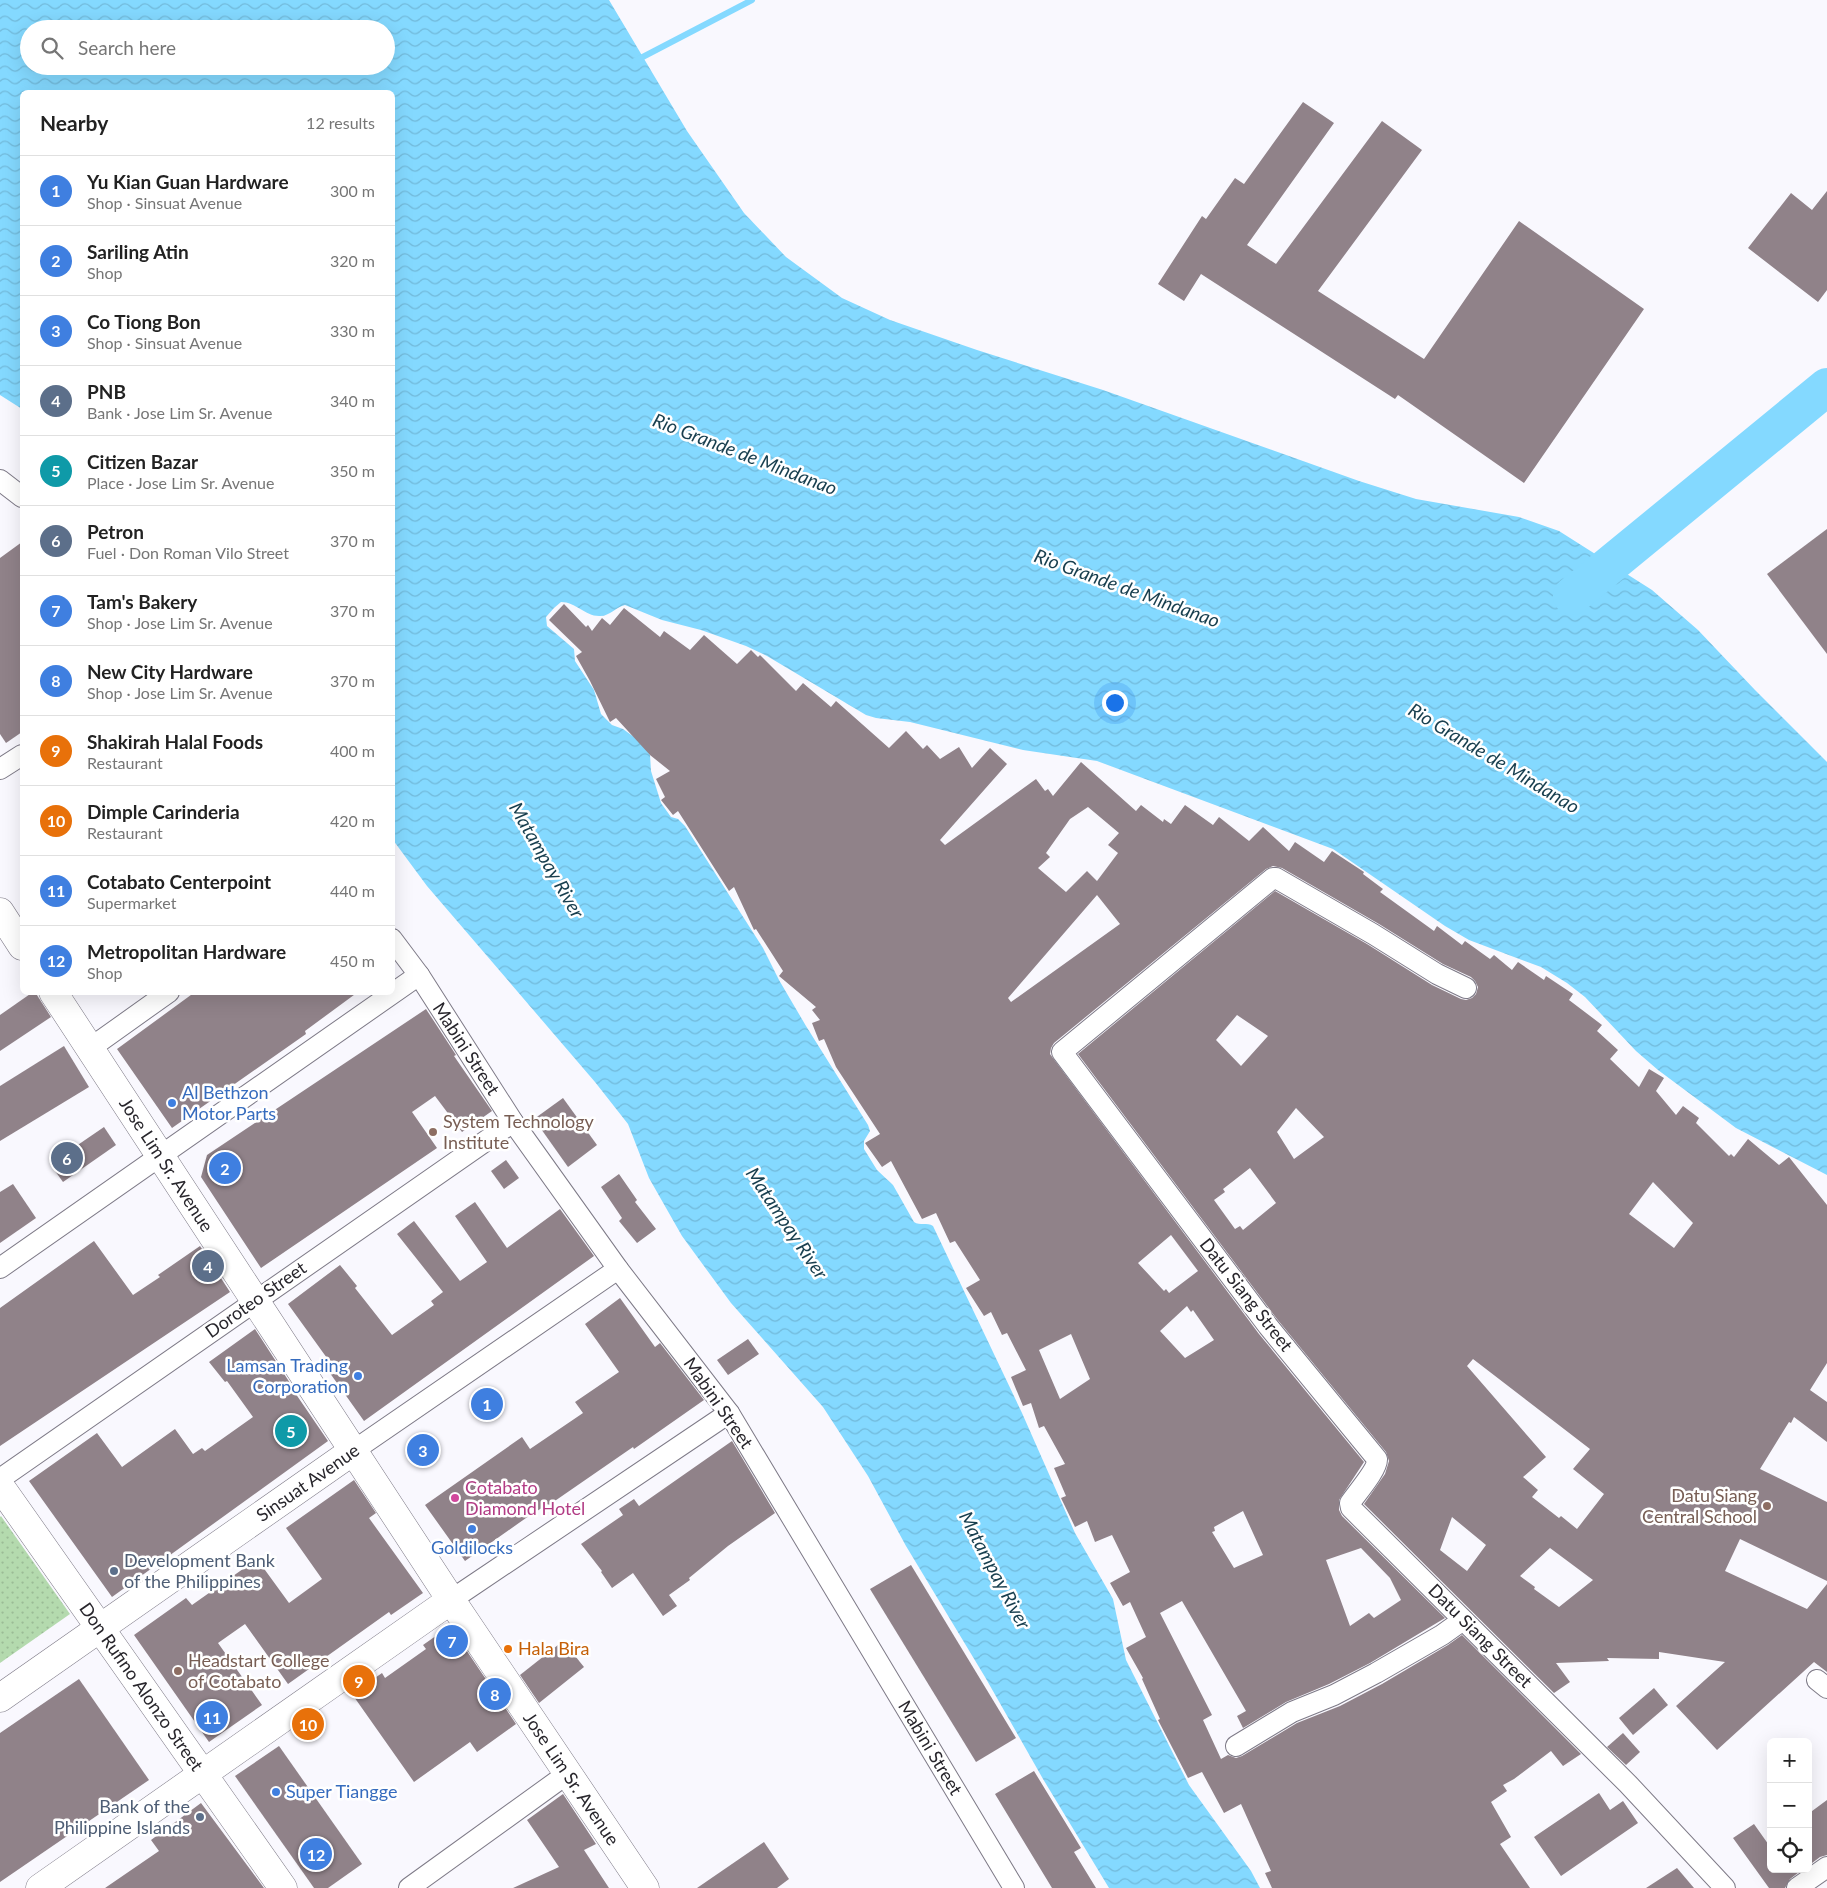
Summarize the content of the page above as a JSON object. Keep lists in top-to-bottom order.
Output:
{
  "streets": {
    "street": [
      "Mabini Street",
      "Jose Lim Sr. Avenue",
      "Datu Siang Street",
      "Doroteo Street",
      "Sinsuat Avenue",
      "Don Rufino Alonzo Street"
    ]
  },
  "crossings": [
    ["Mabini Street", "Doroteo Street"],
    ["Mabini Street", "Sinsuat Avenue"],
    ["Jose Lim Sr. Avenue", "Doroteo Street"],
    ["Jose Lim Sr. Avenue", "Sinsuat Avenue"],
    ["Sinsuat Avenue", "Don Rufino Alonzo Street"]
  ],
  "water": ["Rio Grande de Mindanao", "Matampay River"],
  "places": [
    "Al Bethzon Motor Parts",
    "System Technology Institute",
    "Lamsan Trading Corporation",
    "Cotabato Diamond Hotel",
    "Datu Siang Central School",
    "Goldilocks",
    "Development Bank of the Philippines",
    "Hala Bira",
    "Headstart College of Cotabato",
    "Super Tiangge",
    "Bank of the Philippine Islands"
  ],
  "page": {
    "search": "Search here",
    "heading": ["Nearby", "12 results"],
    "list": [
      {
        "mark": "1",
        "name": "Yu Kian Guan Hardware",
        "note": "Shop · Sinsuat Avenue",
        "value": "300 m"
      },
      {
        "mark": "2",
        "name": "Sariling Atin",
        "note": "Shop",
        "value": "320 m"
      },
      {
        "mark": "3",
        "name": "Co Tiong Bon",
        "note": "Shop · Sinsuat Avenue",
        "value": "330 m"
      },
      {
        "mark": "4",
        "name": "PNB",
        "note": "Bank · Jose Lim Sr. Avenue",
        "value": "340 m"
      },
      {
        "mark": "5",
        "name": "Citizen Bazar",
        "note": "Place · Jose Lim Sr. Avenue",
        "value": "350 m"
      },
      {
        "mark": "6",
        "name": "Petron",
        "note": "Fuel · Don Roman Vilo Street",
        "value": "370 m"
      },
      {
        "mark": "7",
        "name": "Tam's Bakery",
        "note": "Shop · Jose Lim Sr. Avenue",
        "value": "370 m"
      },
      {
        "mark": "8",
        "name": "New City Hardware",
        "note": "Shop · Jose Lim Sr. Avenue",
        "value": "370 m"
      },
      {
        "mark": "9",
        "name": "Shakirah Halal Foods",
        "note": "Restaurant",
        "value": "400 m"
      },
      {
        "mark": "10",
        "name": "Dimple Carinderia",
        "note": "Restaurant",
        "value": "420 m"
      },
      {
        "mark": "11",
        "name": "Cotabato Centerpoint",
        "note": "Supermarket",
        "value": "440 m"
      },
      {
        "mark": "12",
        "name": "Metropolitan Hardware",
        "note": "Shop",
        "value": "450 m"
      }
    ],
    "pins": [
      "6",
      "2",
      "4",
      "1",
      "5",
      "3",
      "7",
      "9",
      "8",
      "11",
      "10",
      "12"
    ],
    "map_buttons": ["+", "−"]
  }
}
